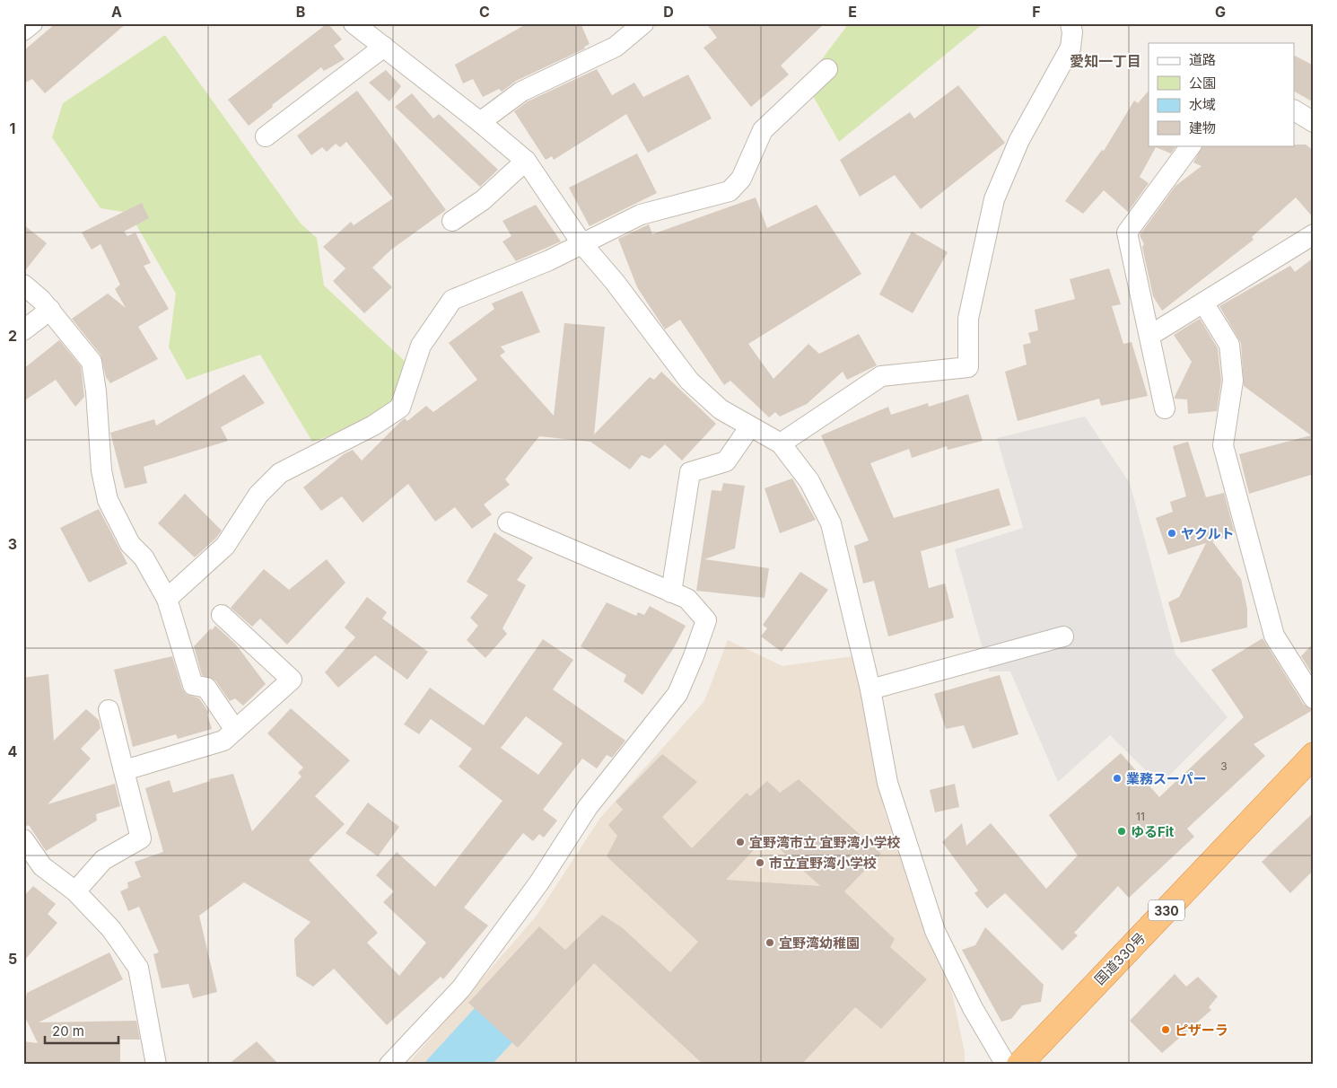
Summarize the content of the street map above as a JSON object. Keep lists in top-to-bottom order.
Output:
{
  "streets": {
    "highway": ["330", "国道330号"]
  },
  "districts": ["愛知一丁目"],
  "places": [
    "ヤクルト",
    "業務スーパー",
    "ゆるFit",
    "宜野湾市立 宜野湾小学校",
    "市立宜野湾小学校",
    "宜野湾幼稚園",
    "ピザーラ"
  ],
  "house_numbers": ["3", "11"],
  "legend": [
    "道路",
    "公園",
    "水域",
    "建物"
  ],
  "scale_bar": "20 m",
  "grid": {
    "columns": [
      "A",
      "B",
      "C",
      "D",
      "E",
      "F",
      "G"
    ],
    "rows": [
      "1",
      "2",
      "3",
      "4",
      "5"
    ]
  }
}
